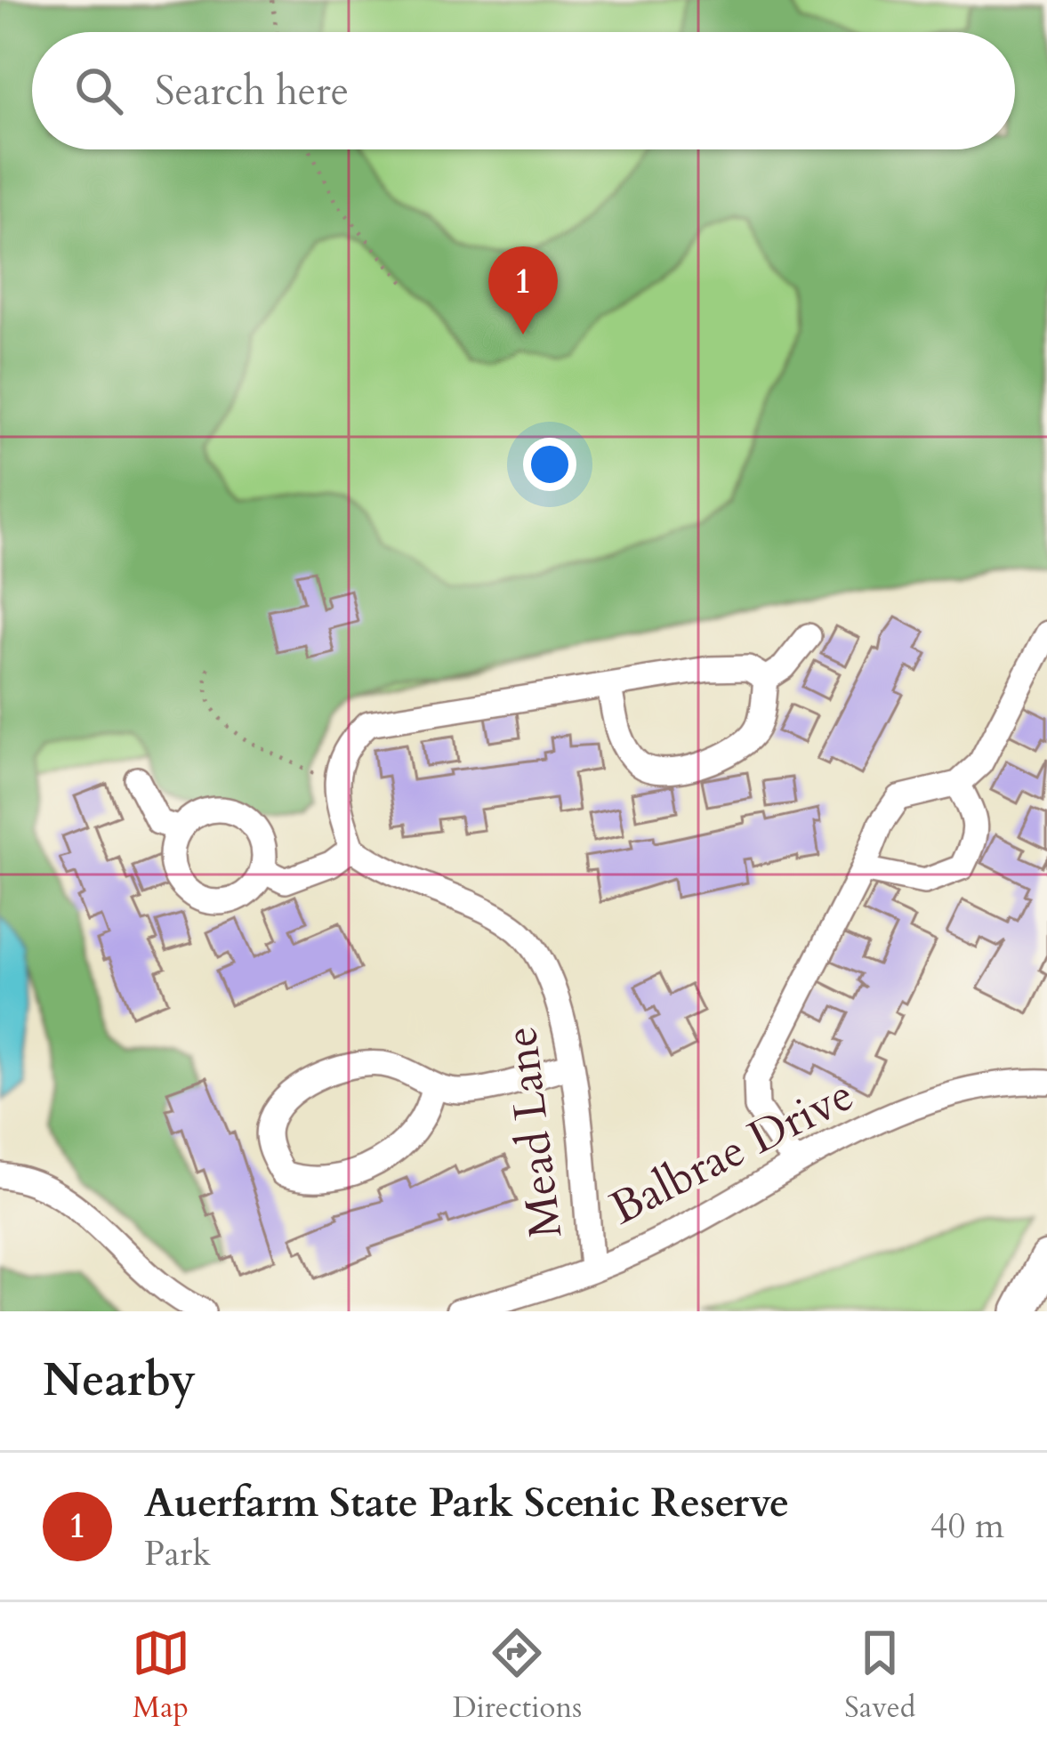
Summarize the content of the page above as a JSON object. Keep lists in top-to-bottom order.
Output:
{
  "streets": {
    "street": ["Mead Lane", "Balbrae Drive"]
  },
  "crossings": [
    ["Mead Lane", "Balbrae Drive"]
  ],
  "page": {
    "search": "Search here",
    "pins": "1",
    "heading": "Nearby",
    "list": [
      {
        "mark": "1",
        "name": "Auerfarm State Park Scenic Reserve",
        "note": "Park",
        "value": "40 m"
      }
    ],
    "nav": ["Map", "Directions", "Saved"]
  }
}
